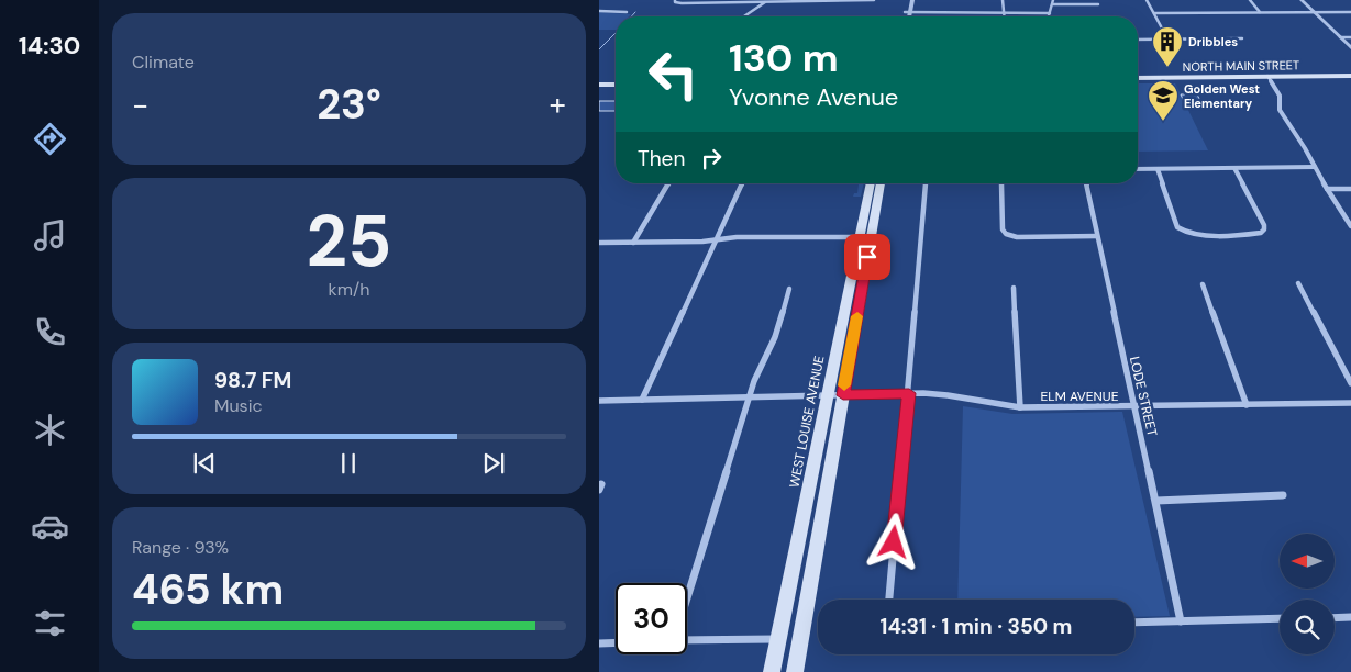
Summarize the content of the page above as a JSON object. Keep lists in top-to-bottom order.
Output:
{
  "streets": {
    "main road": ["NORTH MAIN STREET", "WEST LOUISE AVENUE"],
    "street": ["ELM AVENUE", "LODE STREET"]
  },
  "crossings": [
    ["ELM AVENUE", "LODE STREET"],
    ["ELM AVENUE", "WEST LOUISE AVENUE"]
  ],
  "places": {
    "building": ["Dribbles"],
    "school or university": ["Golden West Elementary"]
  },
  "north": "left",
  "page": {
    "tabs": "14:30",
    "tile": [
      "Climate",
      ["25", "km/h"],
      ["Range · 93%", "465 km"]
    ],
    "turn": ["130 m", "Yvonne Avenue"],
    "heat": ["−", "23°", "+"],
    "then": "Then",
    "song": ["98.7 FM", "Music"],
    "limit": "30",
    "trip": "14:31 · 1 min · 350 m"
  }
}
